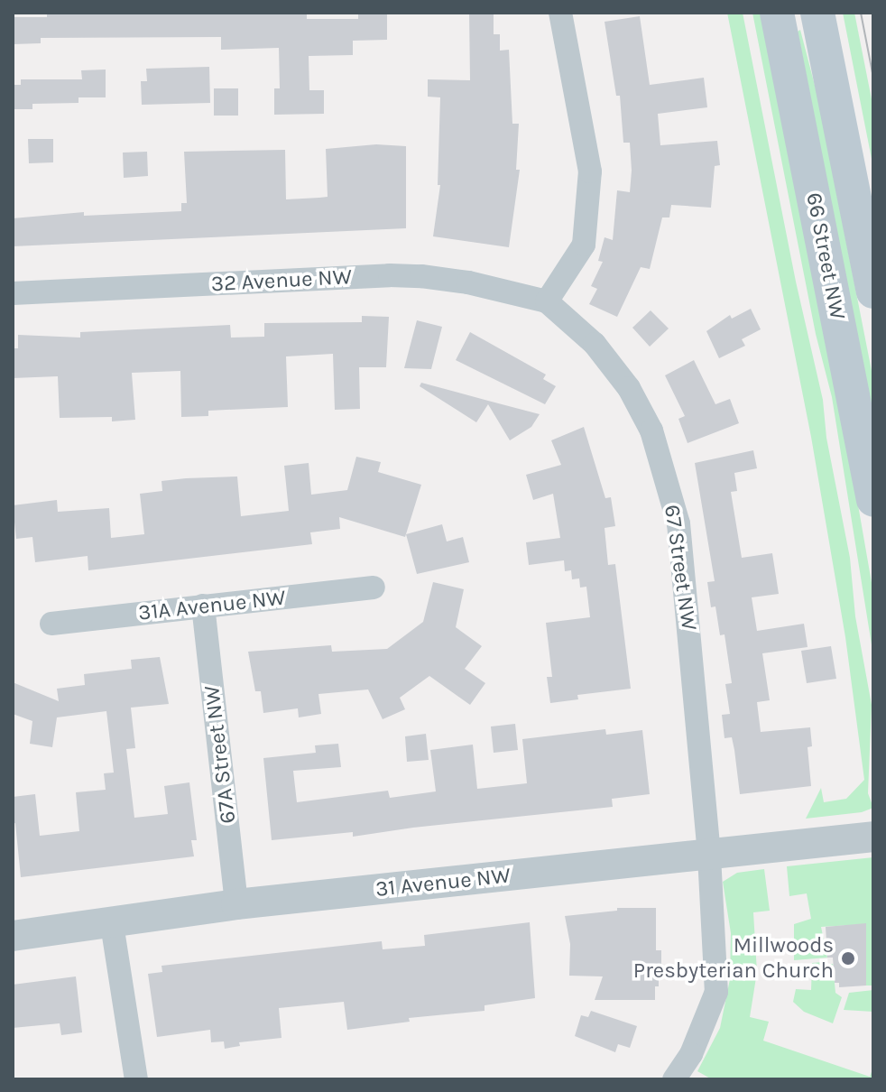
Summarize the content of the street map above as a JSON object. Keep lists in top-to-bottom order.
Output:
{
  "streets": {
    "main road": ["66 Street NW"],
    "street": [
      "32 Avenue NW",
      "67 Street NW",
      "31A Avenue NW",
      "67A Street NW",
      "31 Avenue NW"
    ]
  },
  "crossings": [
    ["32 Avenue NW", "67 Street NW"],
    ["67 Street NW", "31 Avenue NW"],
    ["31A Avenue NW", "67A Street NW"],
    ["67A Street NW", "31 Avenue NW"]
  ],
  "places": ["Millwoods Presbyterian Church"]
}
